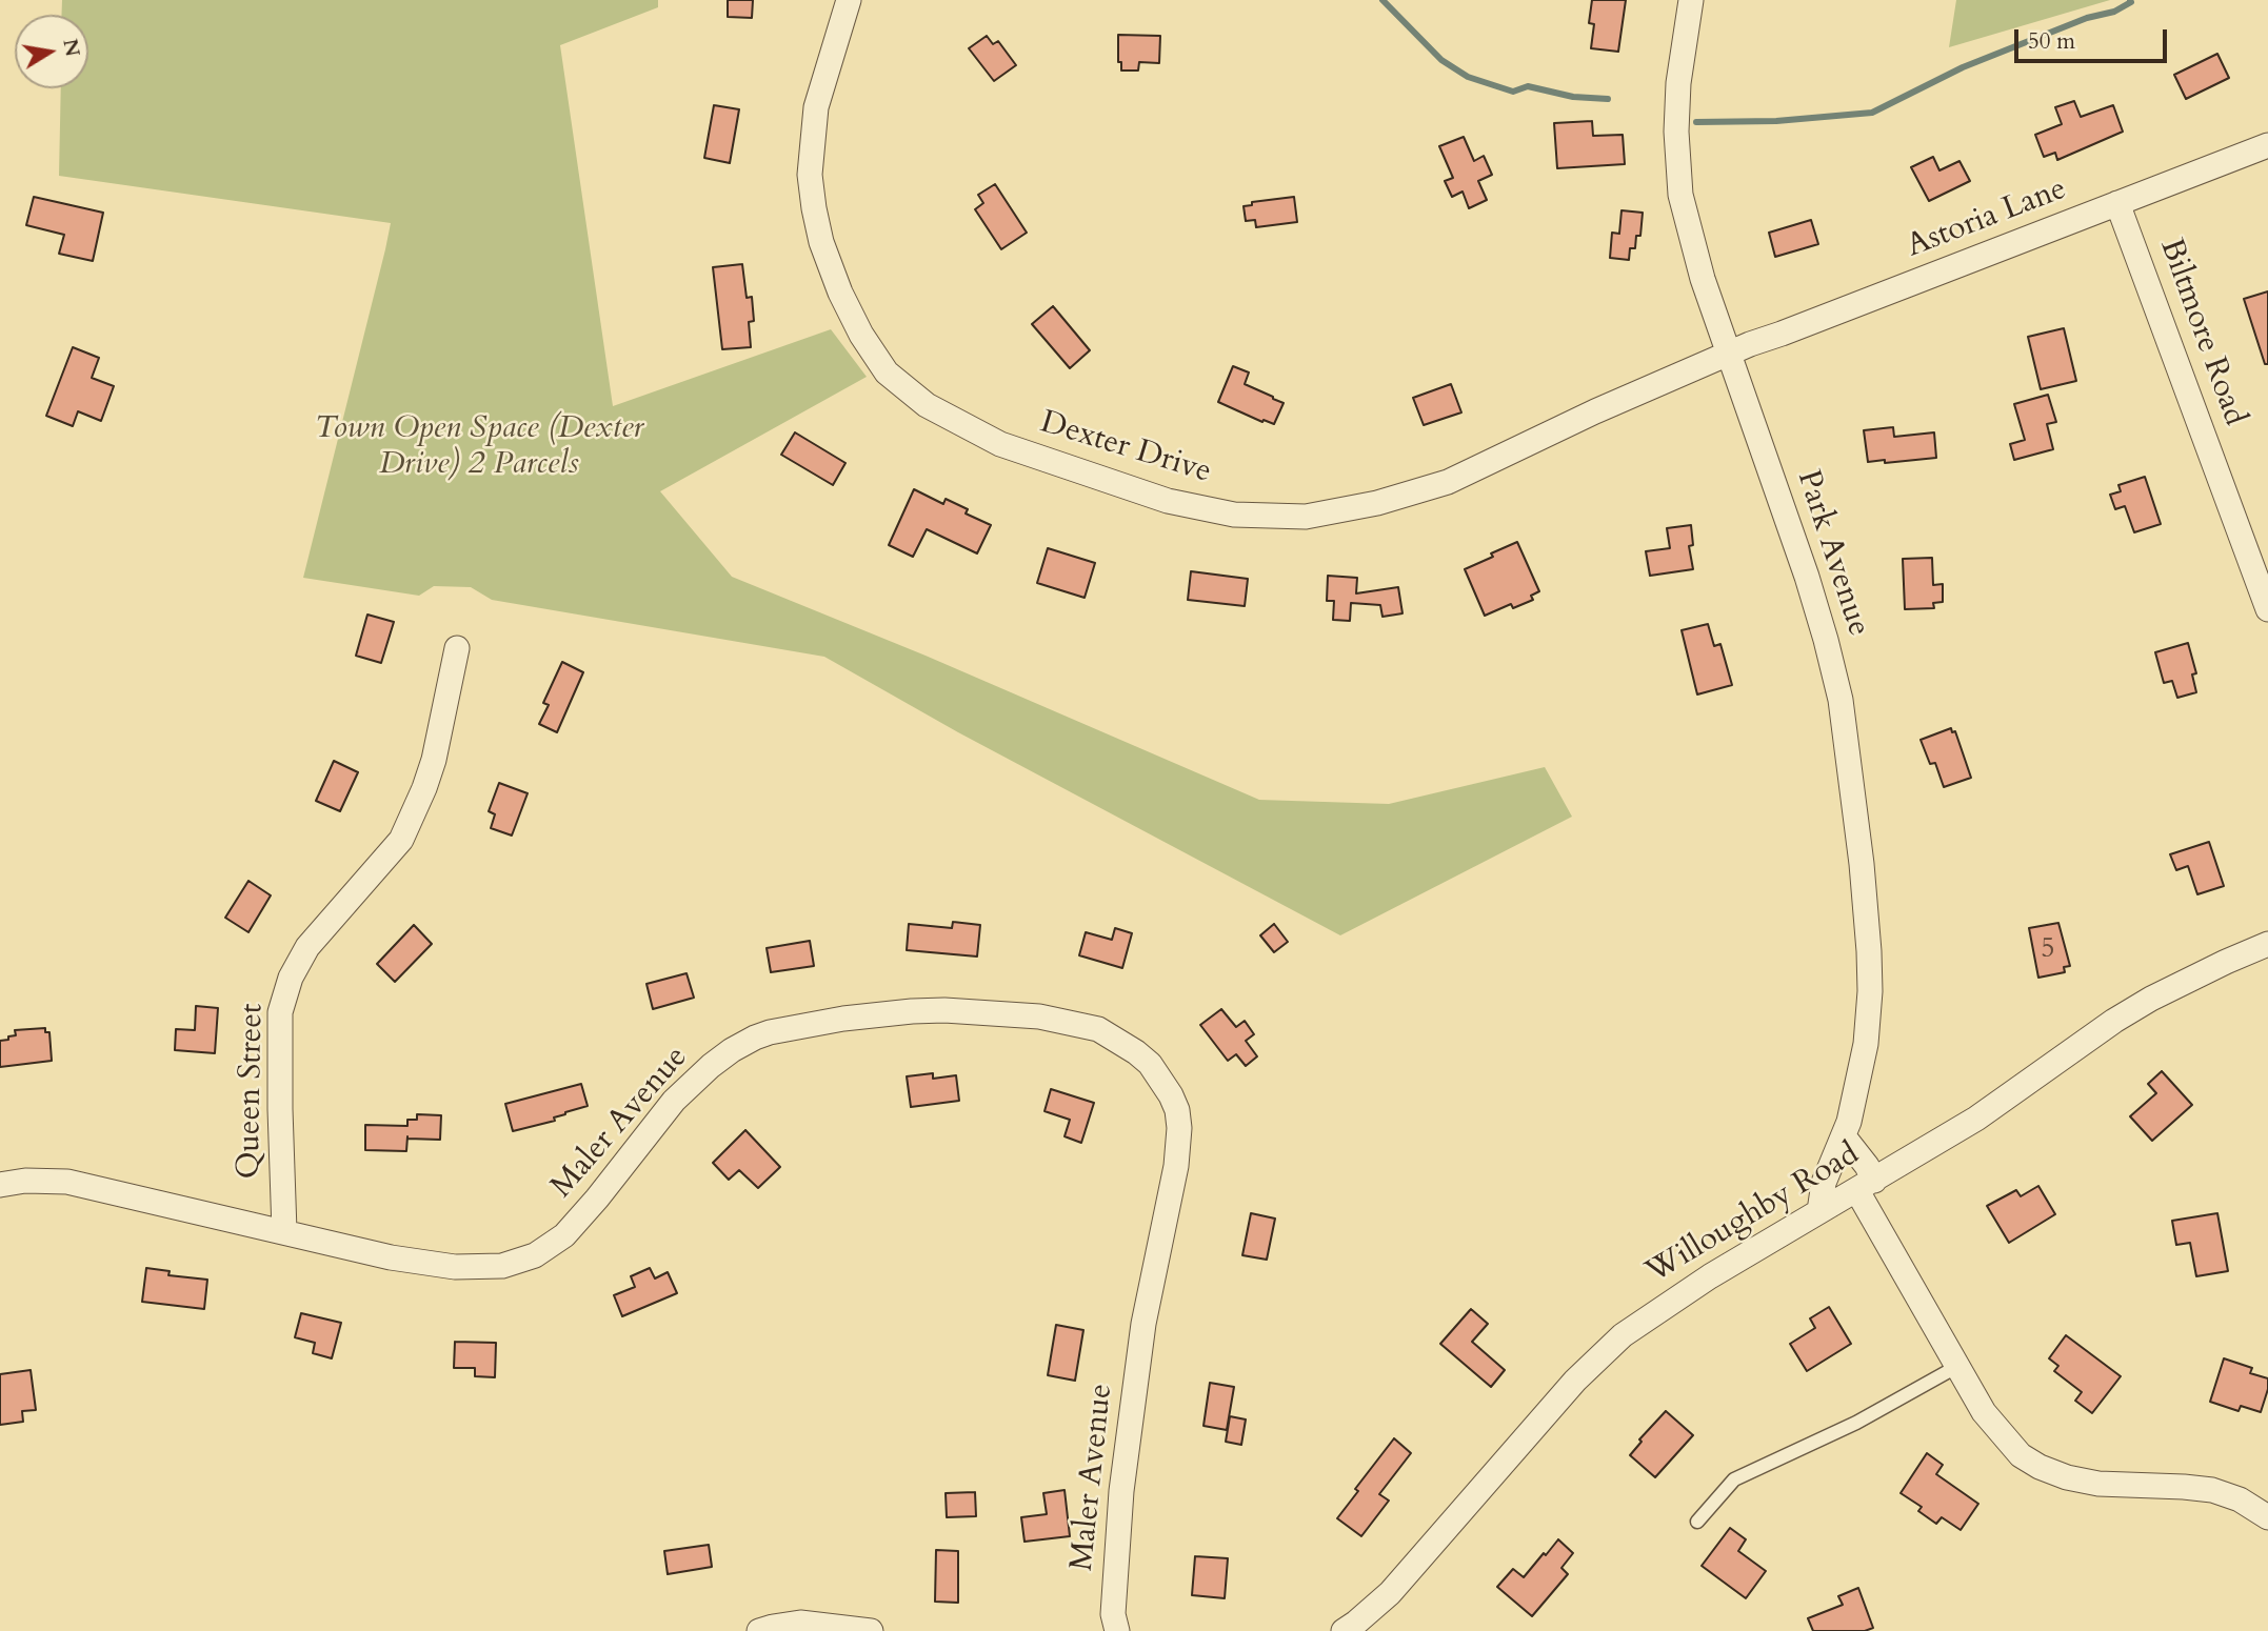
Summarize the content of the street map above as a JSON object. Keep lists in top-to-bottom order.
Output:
{
  "streets": {
    "street": [
      "Astoria Lane",
      "Biltmore Road",
      "Dexter Drive",
      "Park Avenue",
      "Queen Street",
      "Maler Avenue",
      "Willoughby Road"
    ]
  },
  "crossings": [
    ["Astoria Lane", "Biltmore Road"],
    ["Astoria Lane", "Dexter Drive"],
    ["Astoria Lane", "Park Avenue"],
    ["Dexter Drive", "Park Avenue"],
    ["Park Avenue", "Willoughby Road"],
    ["Queen Street", "Maler Avenue"]
  ],
  "parks": ["Town Open Space (Dexter Drive) 2 Parcels"],
  "house_numbers": ["5"],
  "scale_bar": "50 m",
  "north": "right"
}
